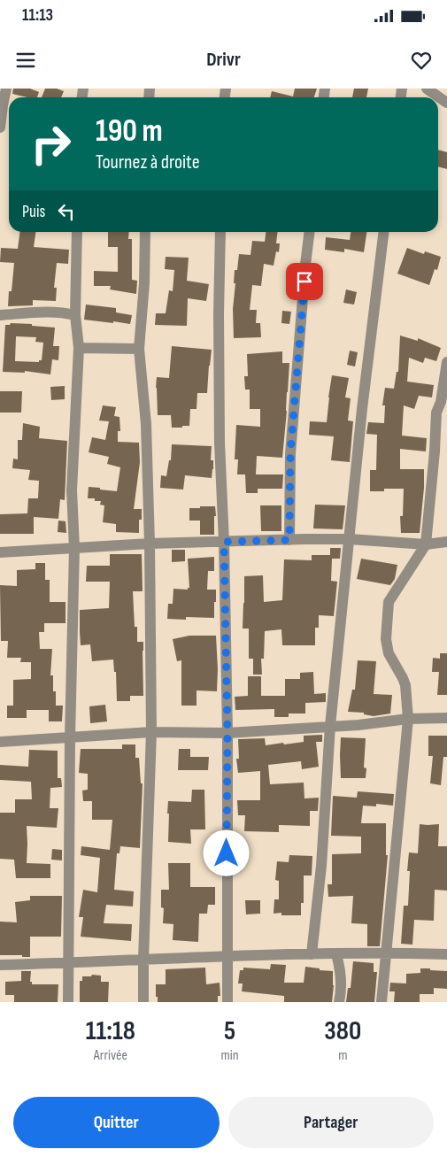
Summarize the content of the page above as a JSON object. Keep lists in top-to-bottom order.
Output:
{
  "page": {
    "status": "11:13",
    "header": "Drivr",
    "turn": ["190 m", "Tournez à droite"],
    "then": "Puis",
    "eta": [
      "11:18",
      "Arrivée",
      "5",
      "min",
      "380",
      "m"
    ],
    "buttons": ["Quitter", "Partager"]
  }
}
